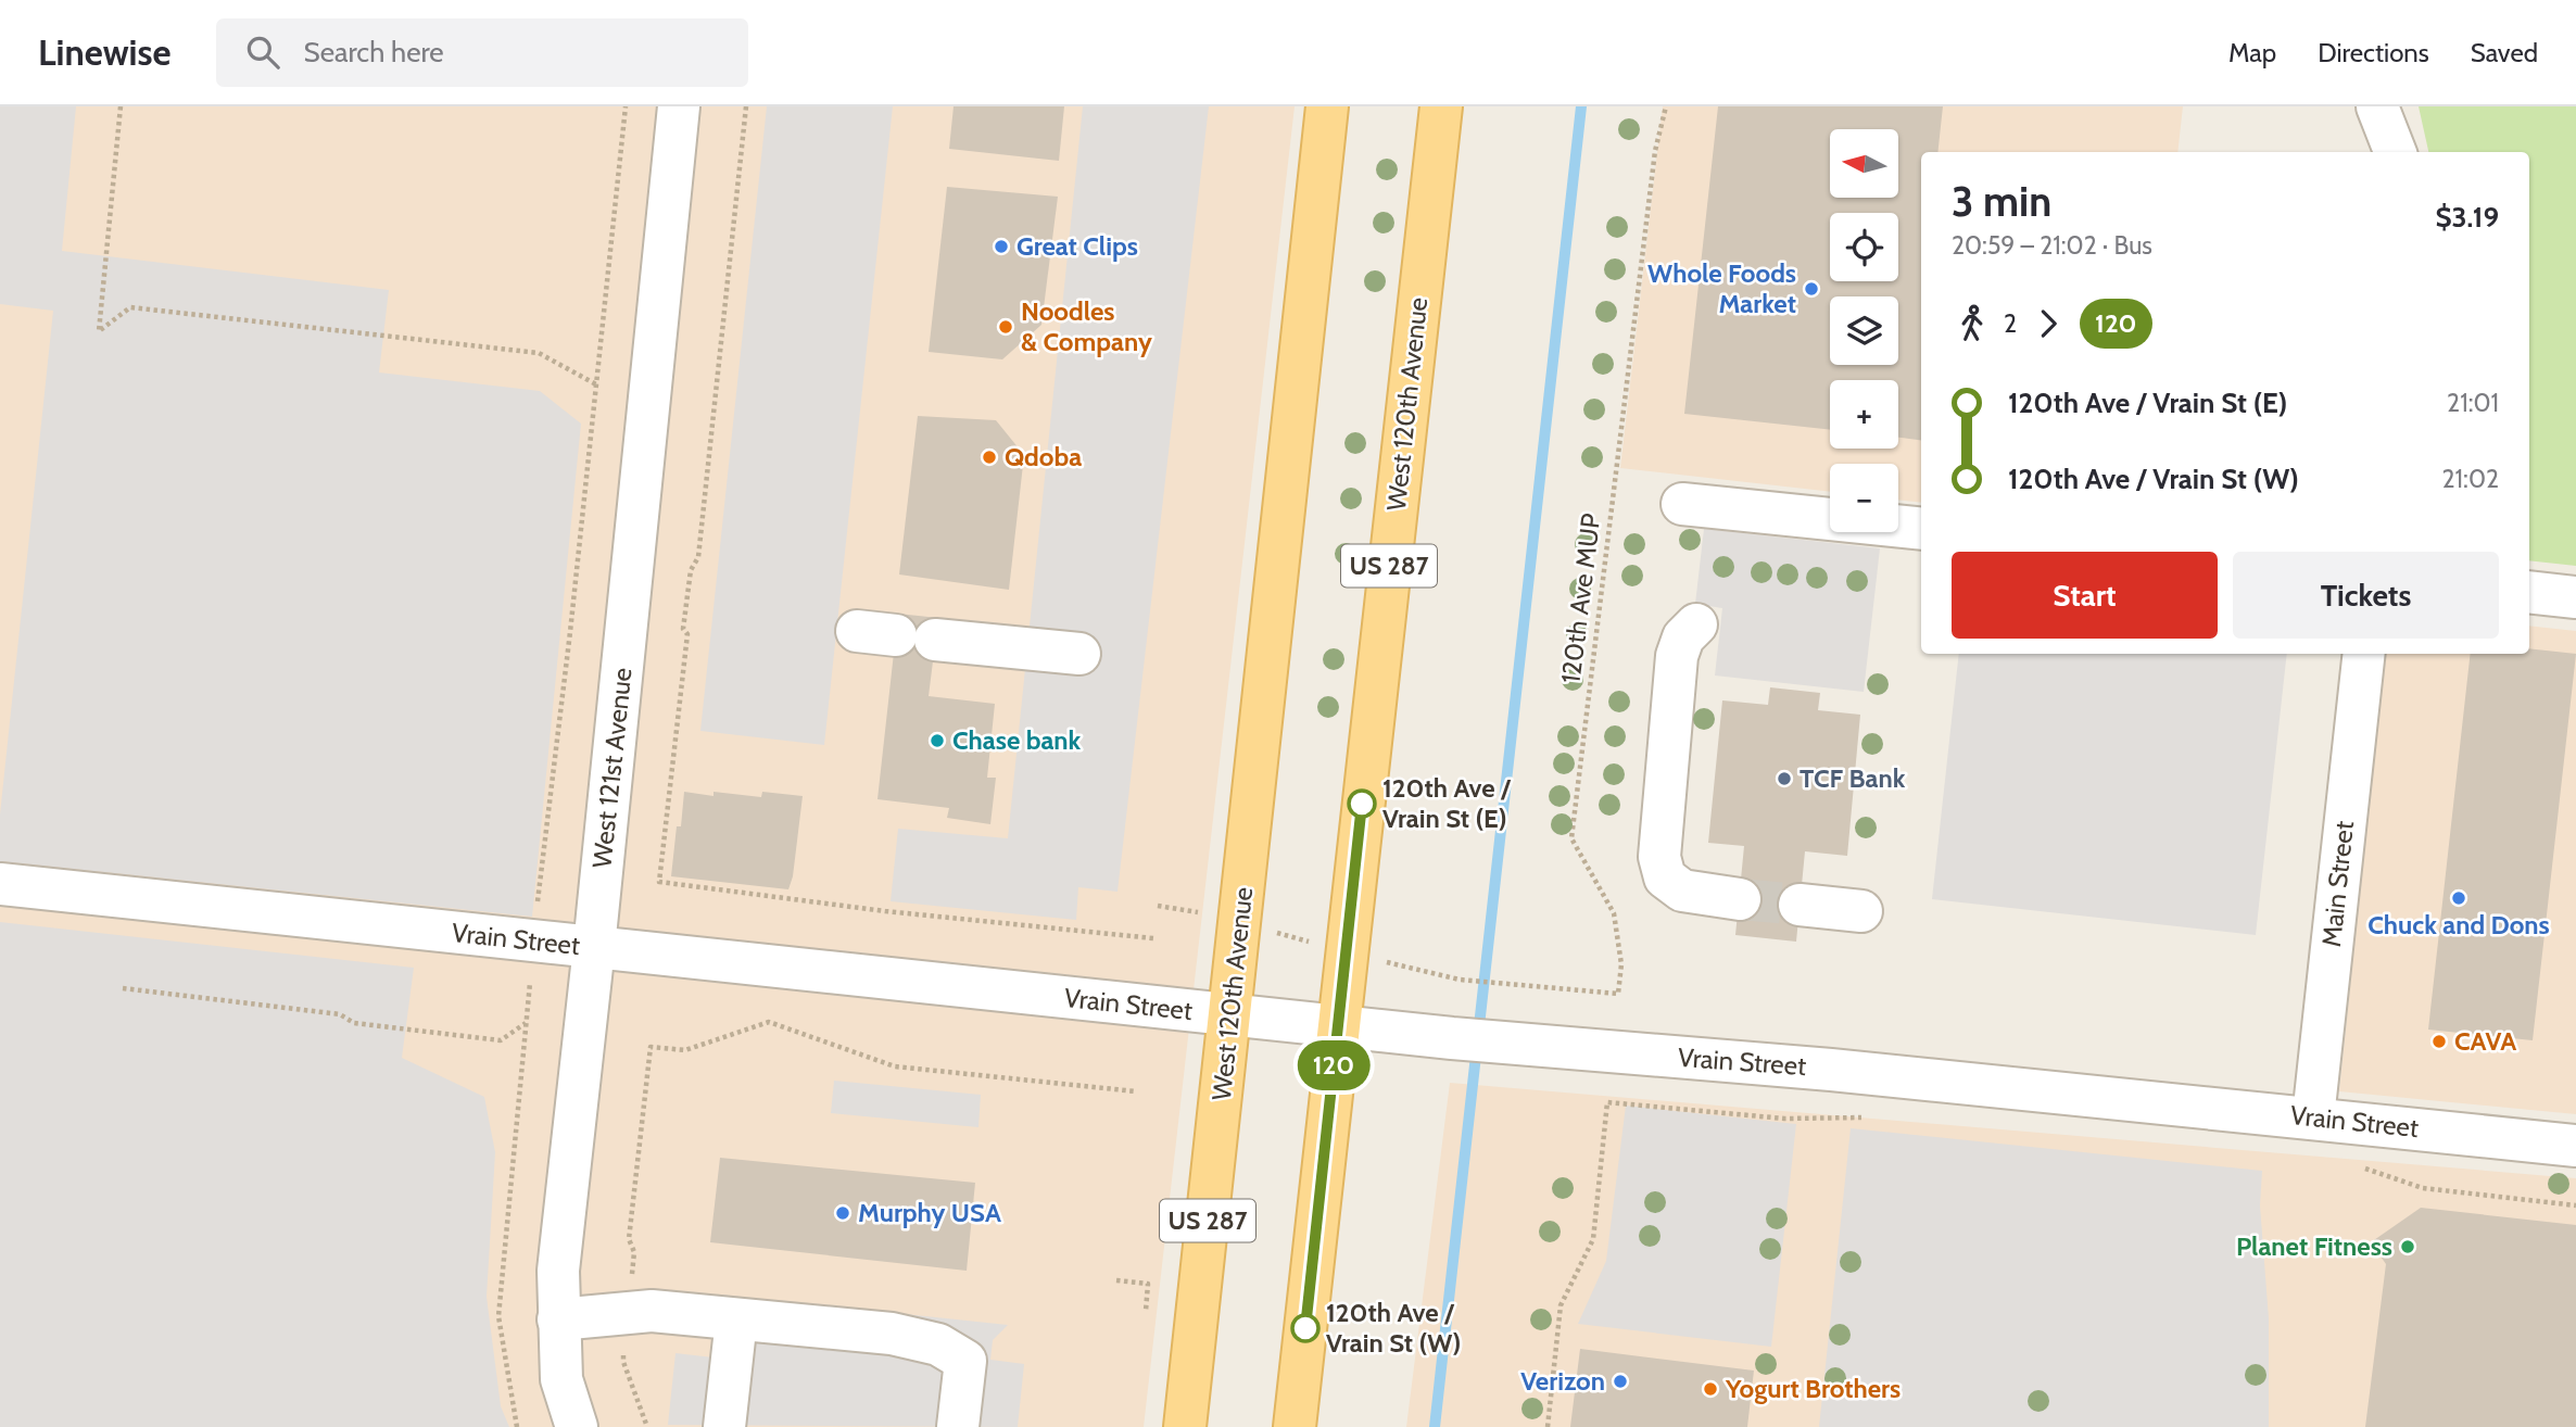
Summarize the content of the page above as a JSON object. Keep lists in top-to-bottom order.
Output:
{
  "streets": {
    "main road": ["West 120th Avenue", "US 287"],
    "street": ["West 121st Avenue", "Main Street", "Vrain Street"],
    "path": ["120th Ave MUP"]
  },
  "crossings": [
    ["West 120th Avenue", "Vrain Street"],
    ["West 121st Avenue", "Vrain Street"],
    ["Main Street", "Vrain Street"]
  ],
  "places": [
    "Great Clips",
    "Whole Foods Market",
    "Noodles & Company",
    "Qdoba",
    "Chase bank",
    "TCF Bank",
    "120th Ave / Vrain St (E)",
    "Chuck and Dons",
    "CAVA",
    "Murphy USA",
    "Planet Fitness",
    "120th Ave / Vrain St (W)",
    "Verizon",
    "Yogurt Brothers"
  ],
  "lines": ["bus line 120"],
  "north": "left",
  "page": {
    "header": "Linewise",
    "search": "Search here",
    "nav": ["Map", "Directions", "Saved"],
    "on_map": "120",
    "map_buttons": ["+", "−"],
    "heading": ["3 min", "20:59 – 21:02 · Bus", "$3.19"],
    "legs": ["2", "120"],
    "list": [
      {
        "name": "120th Ave / Vrain St (E)",
        "value": "21:01"
      },
      {
        "name": "120th Ave / Vrain St (W)",
        "value": "21:02"
      }
    ],
    "buttons": ["Start", "Tickets"]
  }
}
